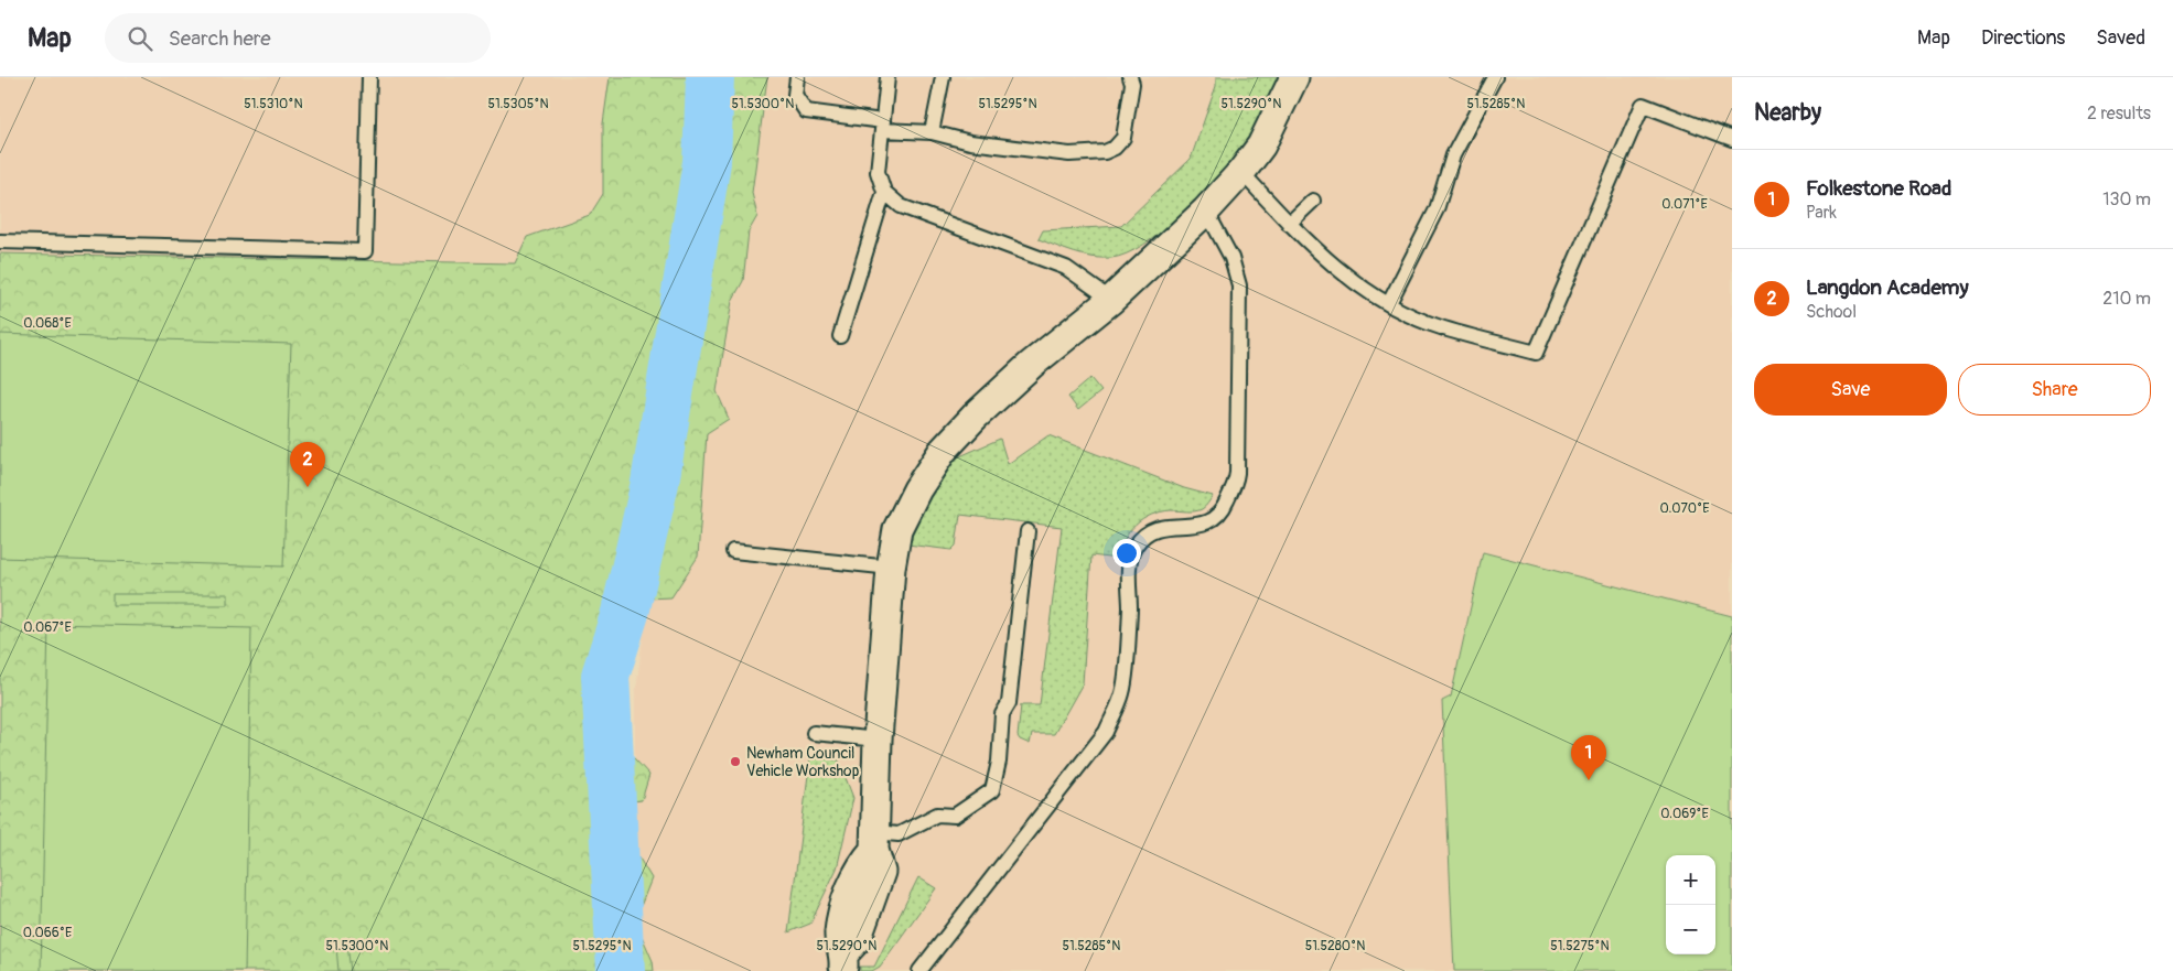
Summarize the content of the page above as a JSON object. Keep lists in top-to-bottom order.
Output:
{
  "places": ["Newham Council Vehicle Workshop"],
  "page": {
    "header": "Map",
    "search": "Search here",
    "nav": ["Map", "Directions", "Saved"],
    "heading": ["Nearby", "2 results"],
    "list": [
      {
        "mark": "1",
        "name": "Folkestone Road",
        "note": "Park",
        "value": "130 m"
      },
      {
        "mark": "2",
        "name": "Langdon Academy",
        "note": "School",
        "value": "210 m"
      }
    ],
    "buttons": ["Save", "Share"],
    "pins": ["2", "1"],
    "map_buttons": ["+", "−"]
  },
  "coordinates": [
    "51.5310°N",
    "51.5305°N",
    "51.5300°N",
    "51.5295°N",
    "51.5290°N",
    "51.5285°N",
    "0.071°E",
    "0.068°E",
    "0.070°E",
    "0.067°E",
    "0.069°E",
    "0.066°E",
    "51.5280°N",
    "51.5275°N"
  ]
}
